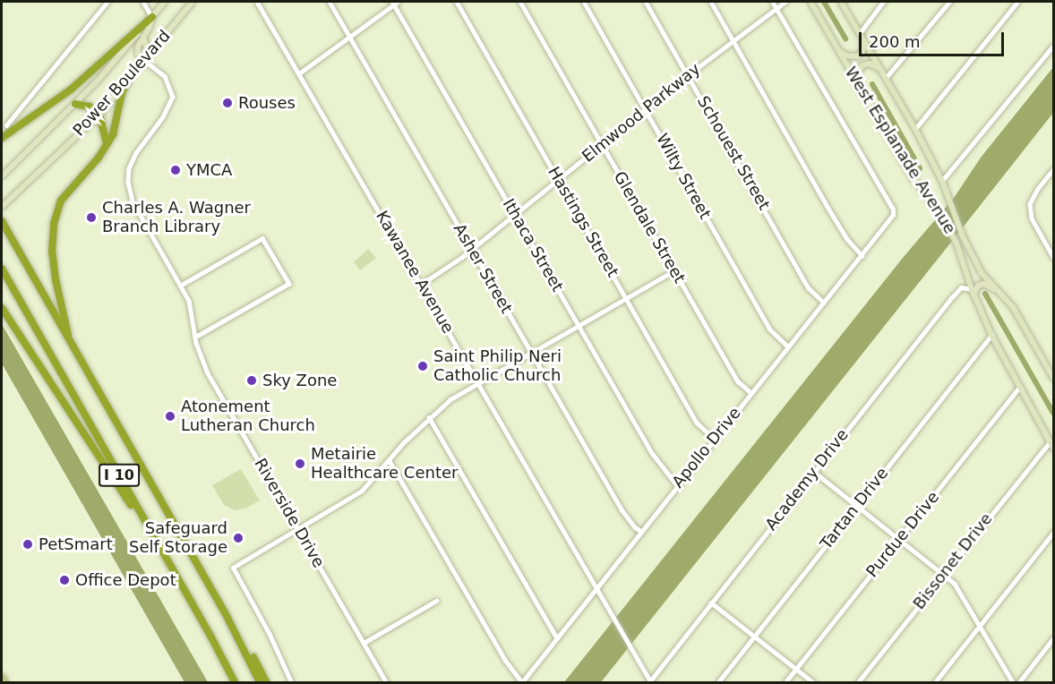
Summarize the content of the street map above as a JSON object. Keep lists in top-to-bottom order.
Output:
{
  "streets": {
    "highway": ["I 10"],
    "main road": ["Power Boulevard", "West Esplanade Avenue"],
    "street": [
      "Elmwood Parkway",
      "Schouest Street",
      "Wilty Street",
      "Hastings Street",
      "Glendale Street",
      "Ithaca Street",
      "Asher Street",
      "Kawanee Avenue",
      "Apollo Drive",
      "Academy Drive",
      "Tartan Drive",
      "Riverside Drive",
      "Purdue Drive",
      "Bissonet Drive"
    ]
  },
  "crossings": [
    ["Power Boulevard", "Riverside Drive"],
    ["Elmwood Parkway", "Schouest Street"],
    ["Elmwood Parkway", "Wilty Street"],
    ["Elmwood Parkway", "Hastings Street"],
    ["Elmwood Parkway", "Glendale Street"],
    ["Elmwood Parkway", "Ithaca Street"],
    ["Elmwood Parkway", "Asher Street"],
    ["Elmwood Parkway", "Kawanee Avenue"],
    ["Elmwood Parkway", "Apollo Drive"],
    ["West Esplanade Avenue", "Academy Drive"],
    ["West Esplanade Avenue", "Tartan Drive"],
    ["West Esplanade Avenue", "Purdue Drive"],
    ["West Esplanade Avenue", "Bissonet Drive"],
    ["Schouest Street", "Apollo Drive"],
    ["Wilty Street", "Apollo Drive"],
    ["Hastings Street", "Apollo Drive"],
    ["Glendale Street", "Apollo Drive"],
    ["Ithaca Street", "Apollo Drive"],
    ["Asher Street", "Apollo Drive"],
    ["Kawanee Avenue", "Apollo Drive"],
    ["Kawanee Avenue", "Academy Drive"]
  ],
  "places": [
    "Rouses",
    "YMCA",
    "Charles A. Wagner Branch Library",
    "Saint Philip Neri Catholic Church",
    "Sky Zone",
    "Atonement Lutheran Church",
    "Metairie Healthcare Center",
    "Safeguard Self Storage",
    "PetSmart",
    "Office Depot"
  ],
  "scale_bar": "200 m"
}
